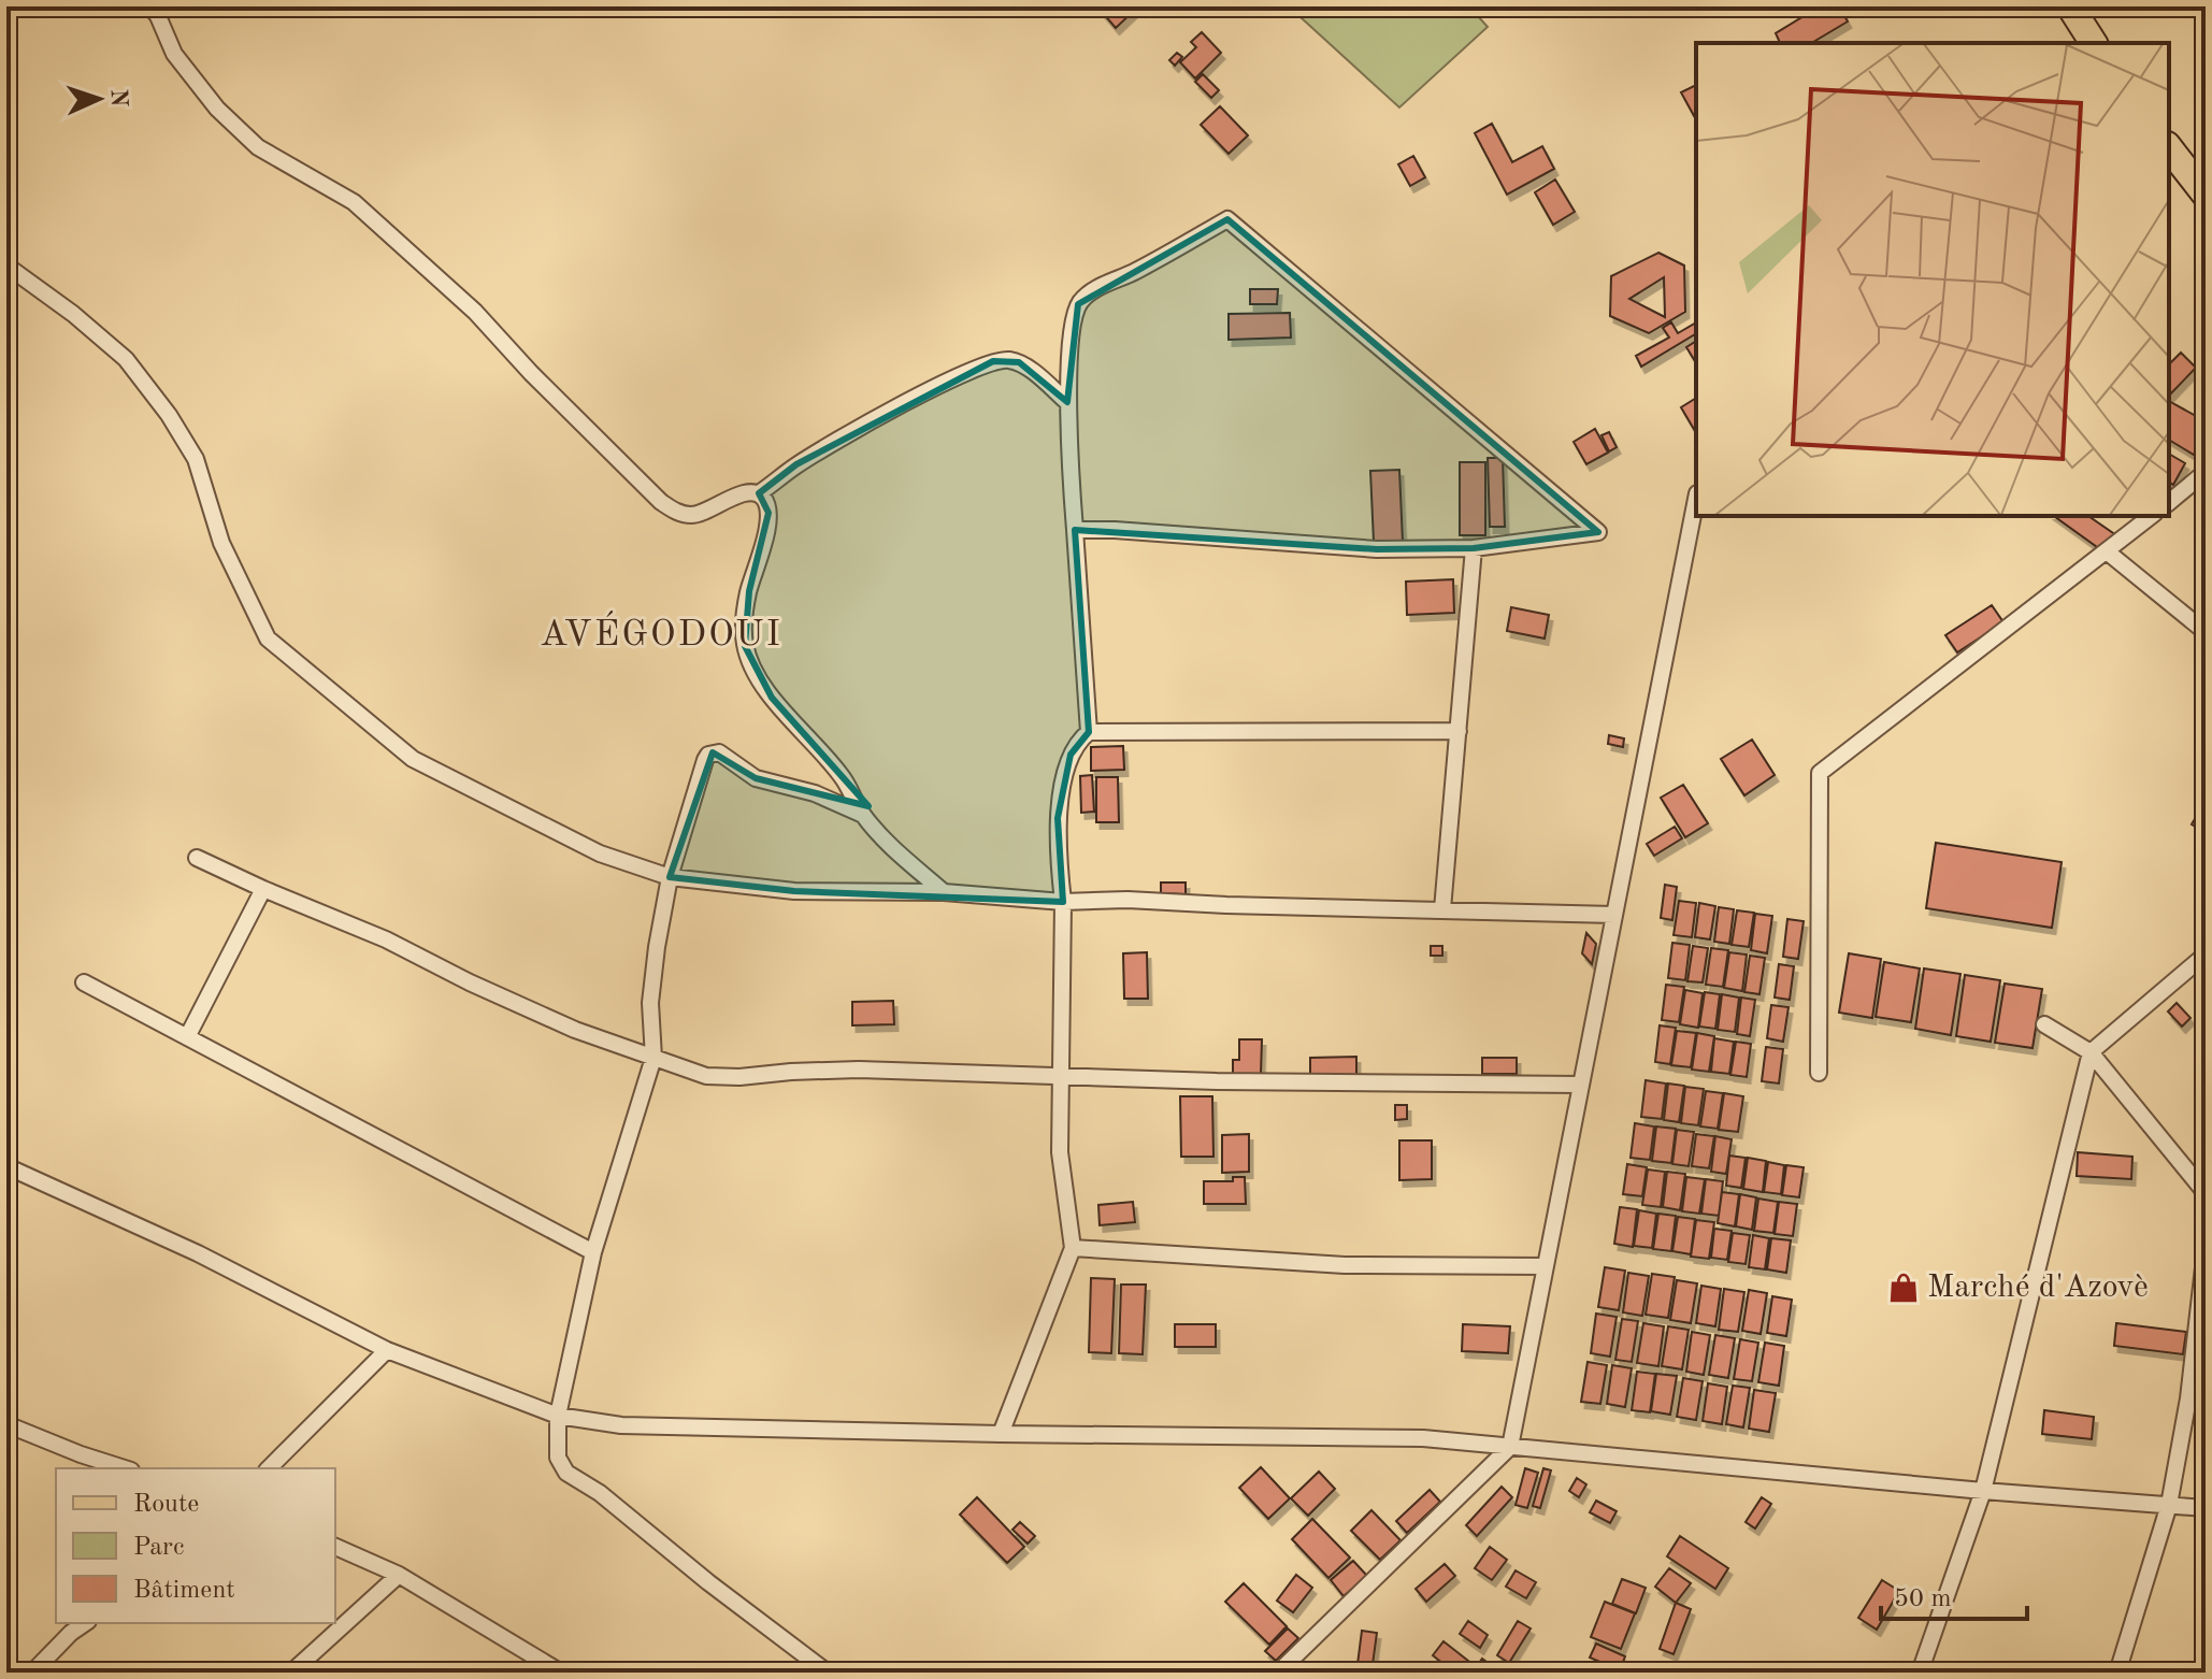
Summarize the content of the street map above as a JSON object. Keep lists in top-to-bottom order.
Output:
{
  "districts": ["AVÉGODOUI"],
  "places": {
    "shop": ["Marché d'Azovè"]
  },
  "legend": ["Route", "Parc", "Bâtiment"],
  "scale_bar": "50 m",
  "north": "right"
}
